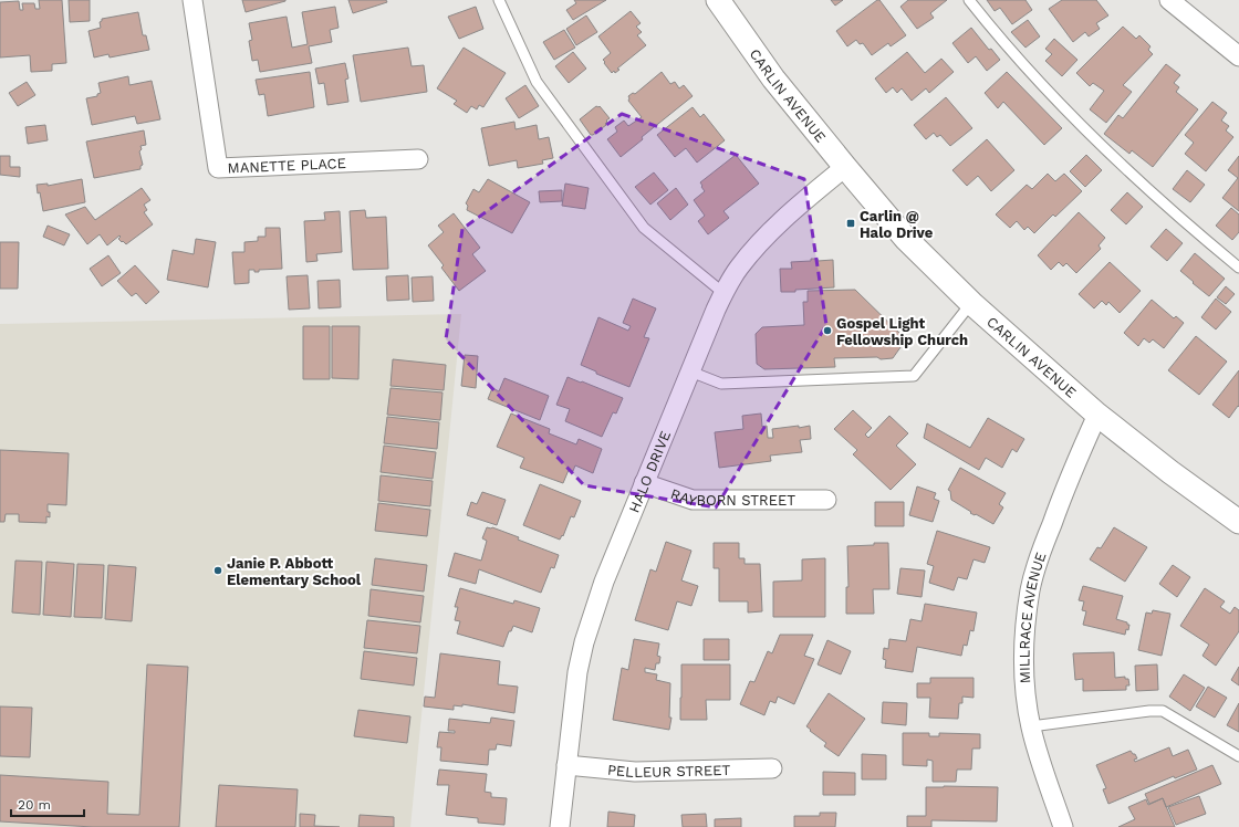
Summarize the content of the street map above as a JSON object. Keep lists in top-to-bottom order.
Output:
{
  "streets": {
    "street": [
      "CARLIN AVENUE",
      "MANETTE PLACE",
      "HALO DRIVE",
      "RAYBORN STREET",
      "MILLRACE AVENUE",
      "PELLEUR STREET"
    ]
  },
  "crossings": [
    ["CARLIN AVENUE", "HALO DRIVE"],
    ["CARLIN AVENUE", "MILLRACE AVENUE"],
    ["HALO DRIVE", "RAYBORN STREET"],
    ["HALO DRIVE", "PELLEUR STREET"]
  ],
  "places": {
    "transit": ["Carlin @ Halo Drive"],
    "other": ["Gospel Light Fellowship Church", "Janie P. Abbott Elementary School"]
  },
  "scale_bar": "20 m"
}
